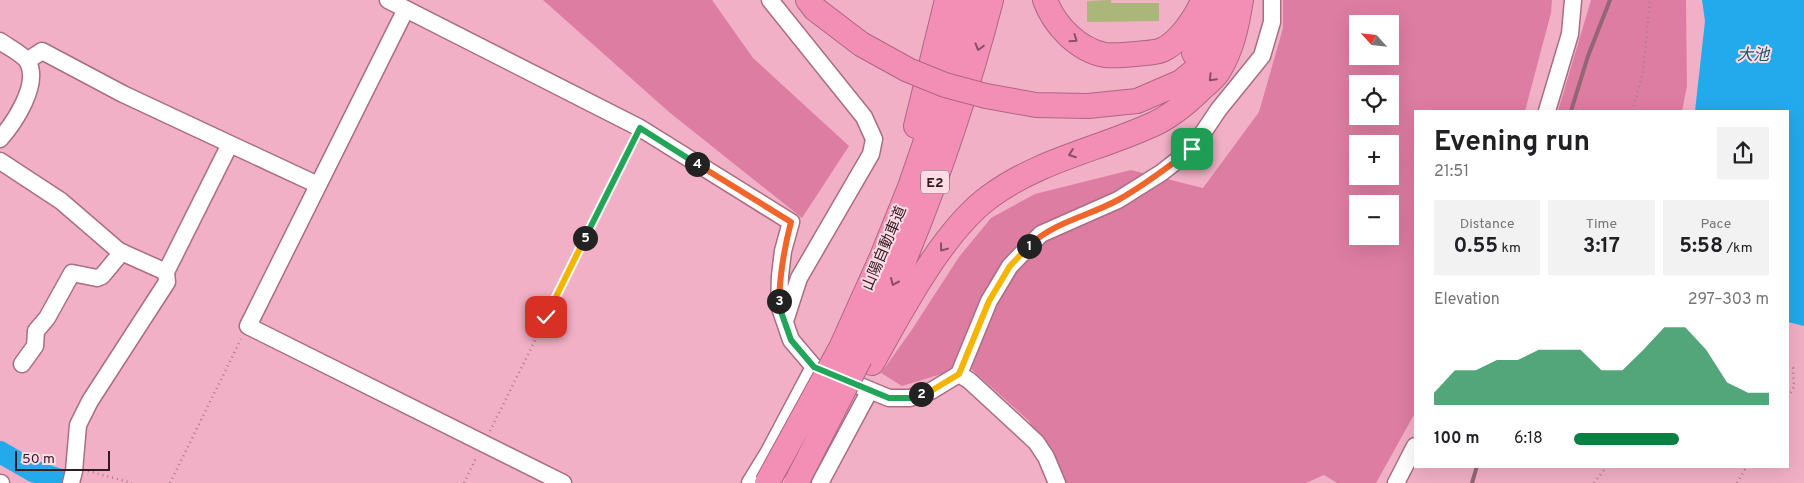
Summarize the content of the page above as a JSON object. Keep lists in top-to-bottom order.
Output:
{
  "streets": {
    "highway": ["E2", "山陽自動車道"]
  },
  "water": ["大池"],
  "scale_bar": "50 m",
  "north": "top left",
  "page": {
    "map_buttons": ["+", "−"],
    "heading": ["Evening run", "21:51"],
    "pins": [
      "4",
      "5",
      "1",
      "3",
      "2"
    ],
    "stats": [
      ["Distance", "0.55 km"],
      ["Time", "3:17"],
      ["Pace", "5:58 /km"]
    ],
    "chart": ["Elevation", "297–303 m"],
    "list": [
      {
        "name": "100 m",
        "note": "6:18"
      }
    ],
    "scale": "50 m"
  }
}
